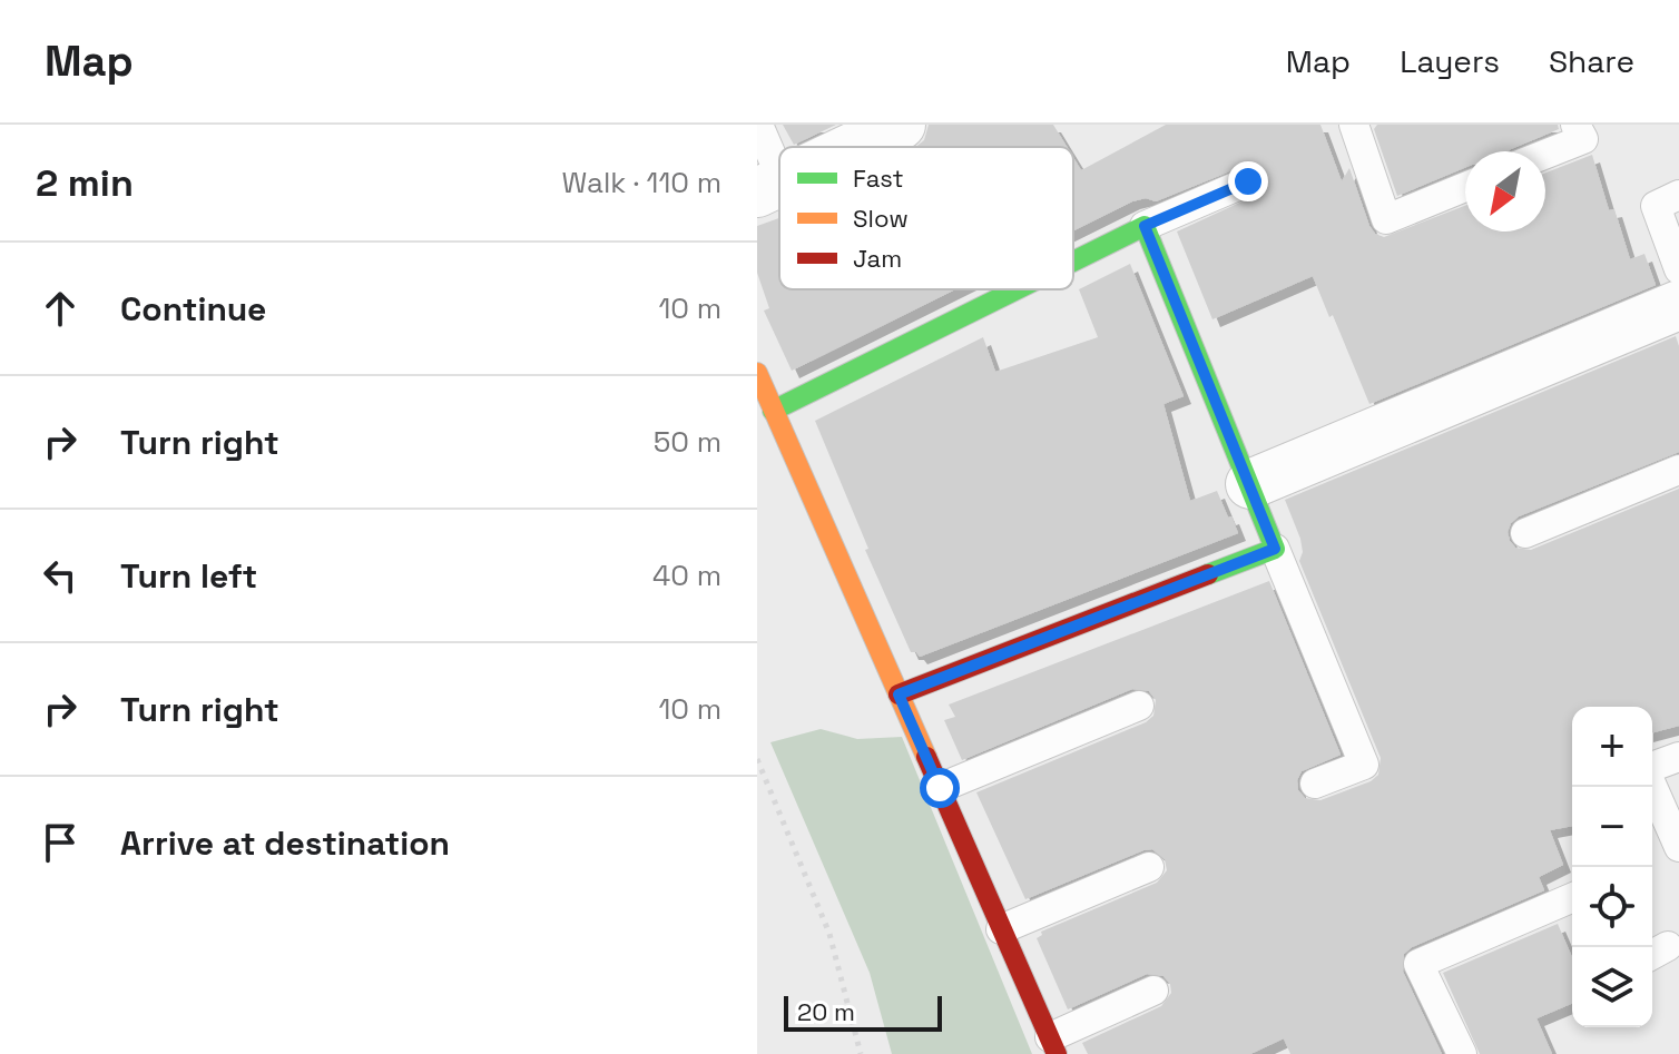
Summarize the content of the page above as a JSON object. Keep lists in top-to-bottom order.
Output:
{
  "legend": ["Fast", "Slow", "Jam"],
  "scale_bar": "20 m",
  "north": "bottom left",
  "page": {
    "header": "Map",
    "nav": ["Map", "Layers", "Share"],
    "heading": ["2 min", "Walk · 110 m"],
    "list": [
      ["Continue", "10 m"],
      ["Turn right", "50 m"],
      ["Turn left", "40 m"],
      ["Turn right", "10 m"],
      "Arrive at destination"
    ],
    "map_buttons": ["+", "−"],
    "scale": "20 m"
  }
}
